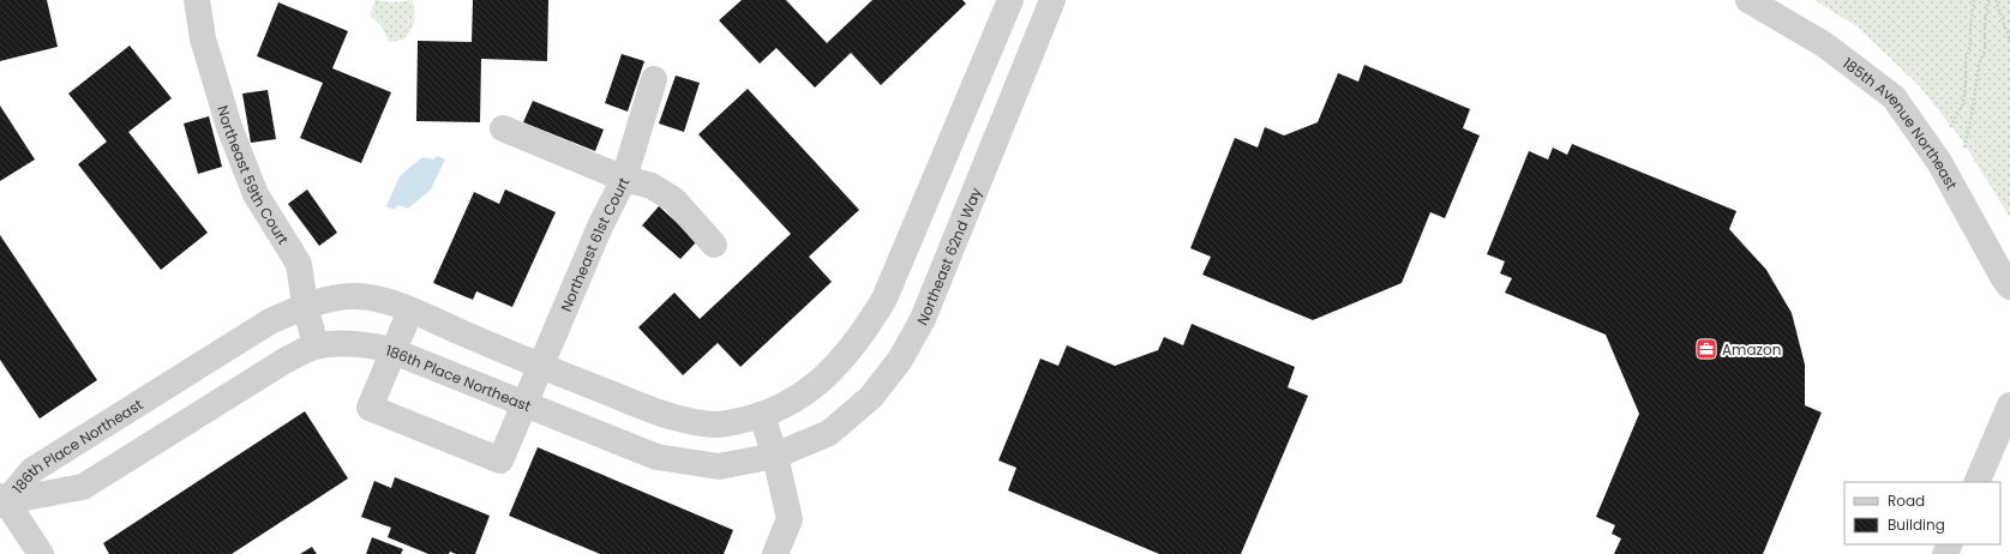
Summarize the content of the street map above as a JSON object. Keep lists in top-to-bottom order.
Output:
{
  "streets": {
    "street": [
      "185th Avenue Northeast",
      "Northeast 59th Court",
      "Northeast 61st Court",
      "Northeast 62nd Way",
      "186th Place Northeast"
    ]
  },
  "crossings": [
    ["Northeast 59th Court", "186th Place Northeast"],
    ["Northeast 61st Court", "186th Place Northeast"],
    ["Northeast 62nd Way", "186th Place Northeast"]
  ],
  "places": {
    "office": ["Amazon"]
  },
  "legend": ["Road", "Building"]
}
